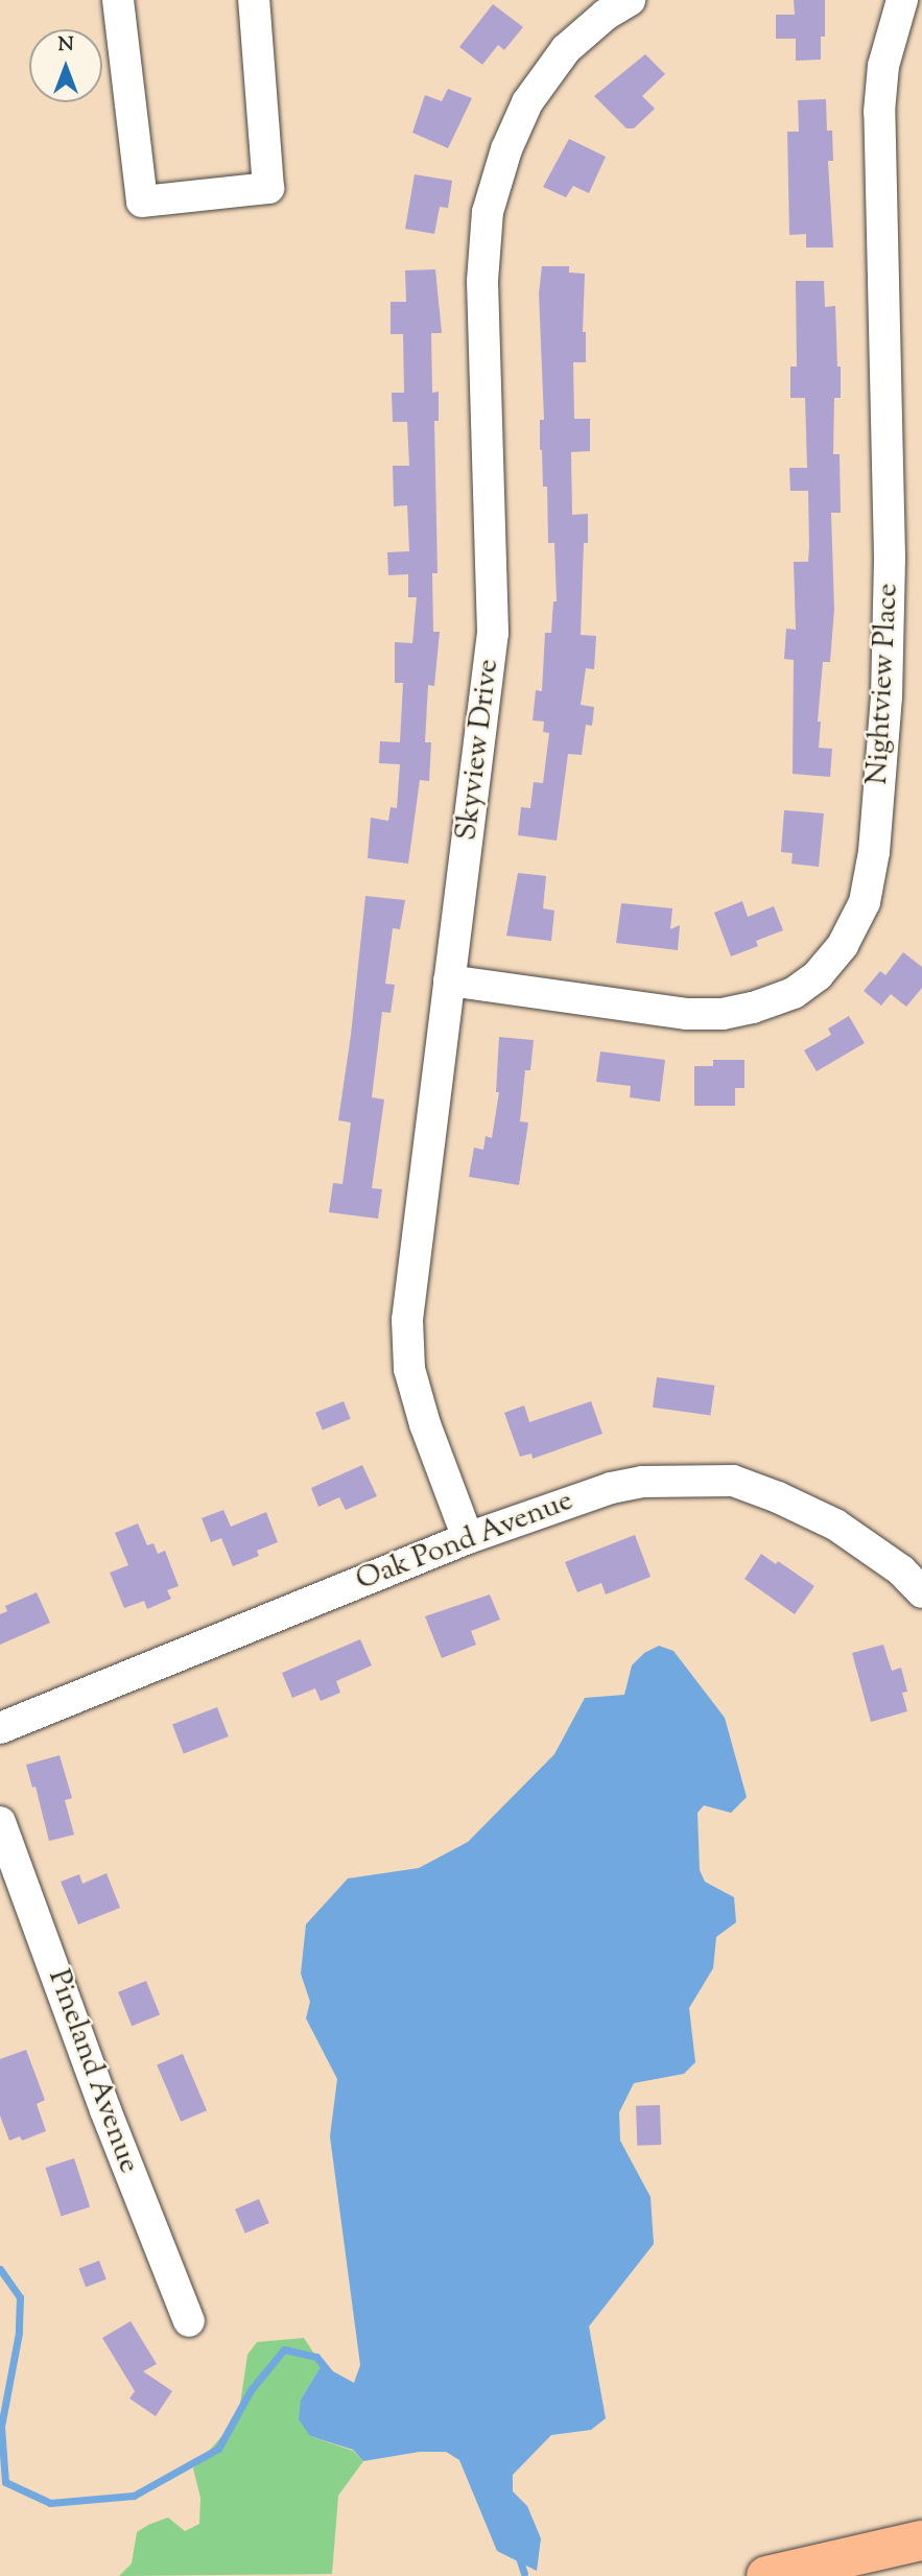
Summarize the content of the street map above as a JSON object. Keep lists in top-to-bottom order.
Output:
{
  "streets": {
    "street": [
      "Nightview Place",
      "Skyview Drive",
      "Oak Pond Avenue",
      "Pineland Avenue"
    ]
  },
  "crossings": [
    ["Nightview Place", "Skyview Drive"],
    ["Skyview Drive", "Oak Pond Avenue"]
  ],
  "north": "top"
}
